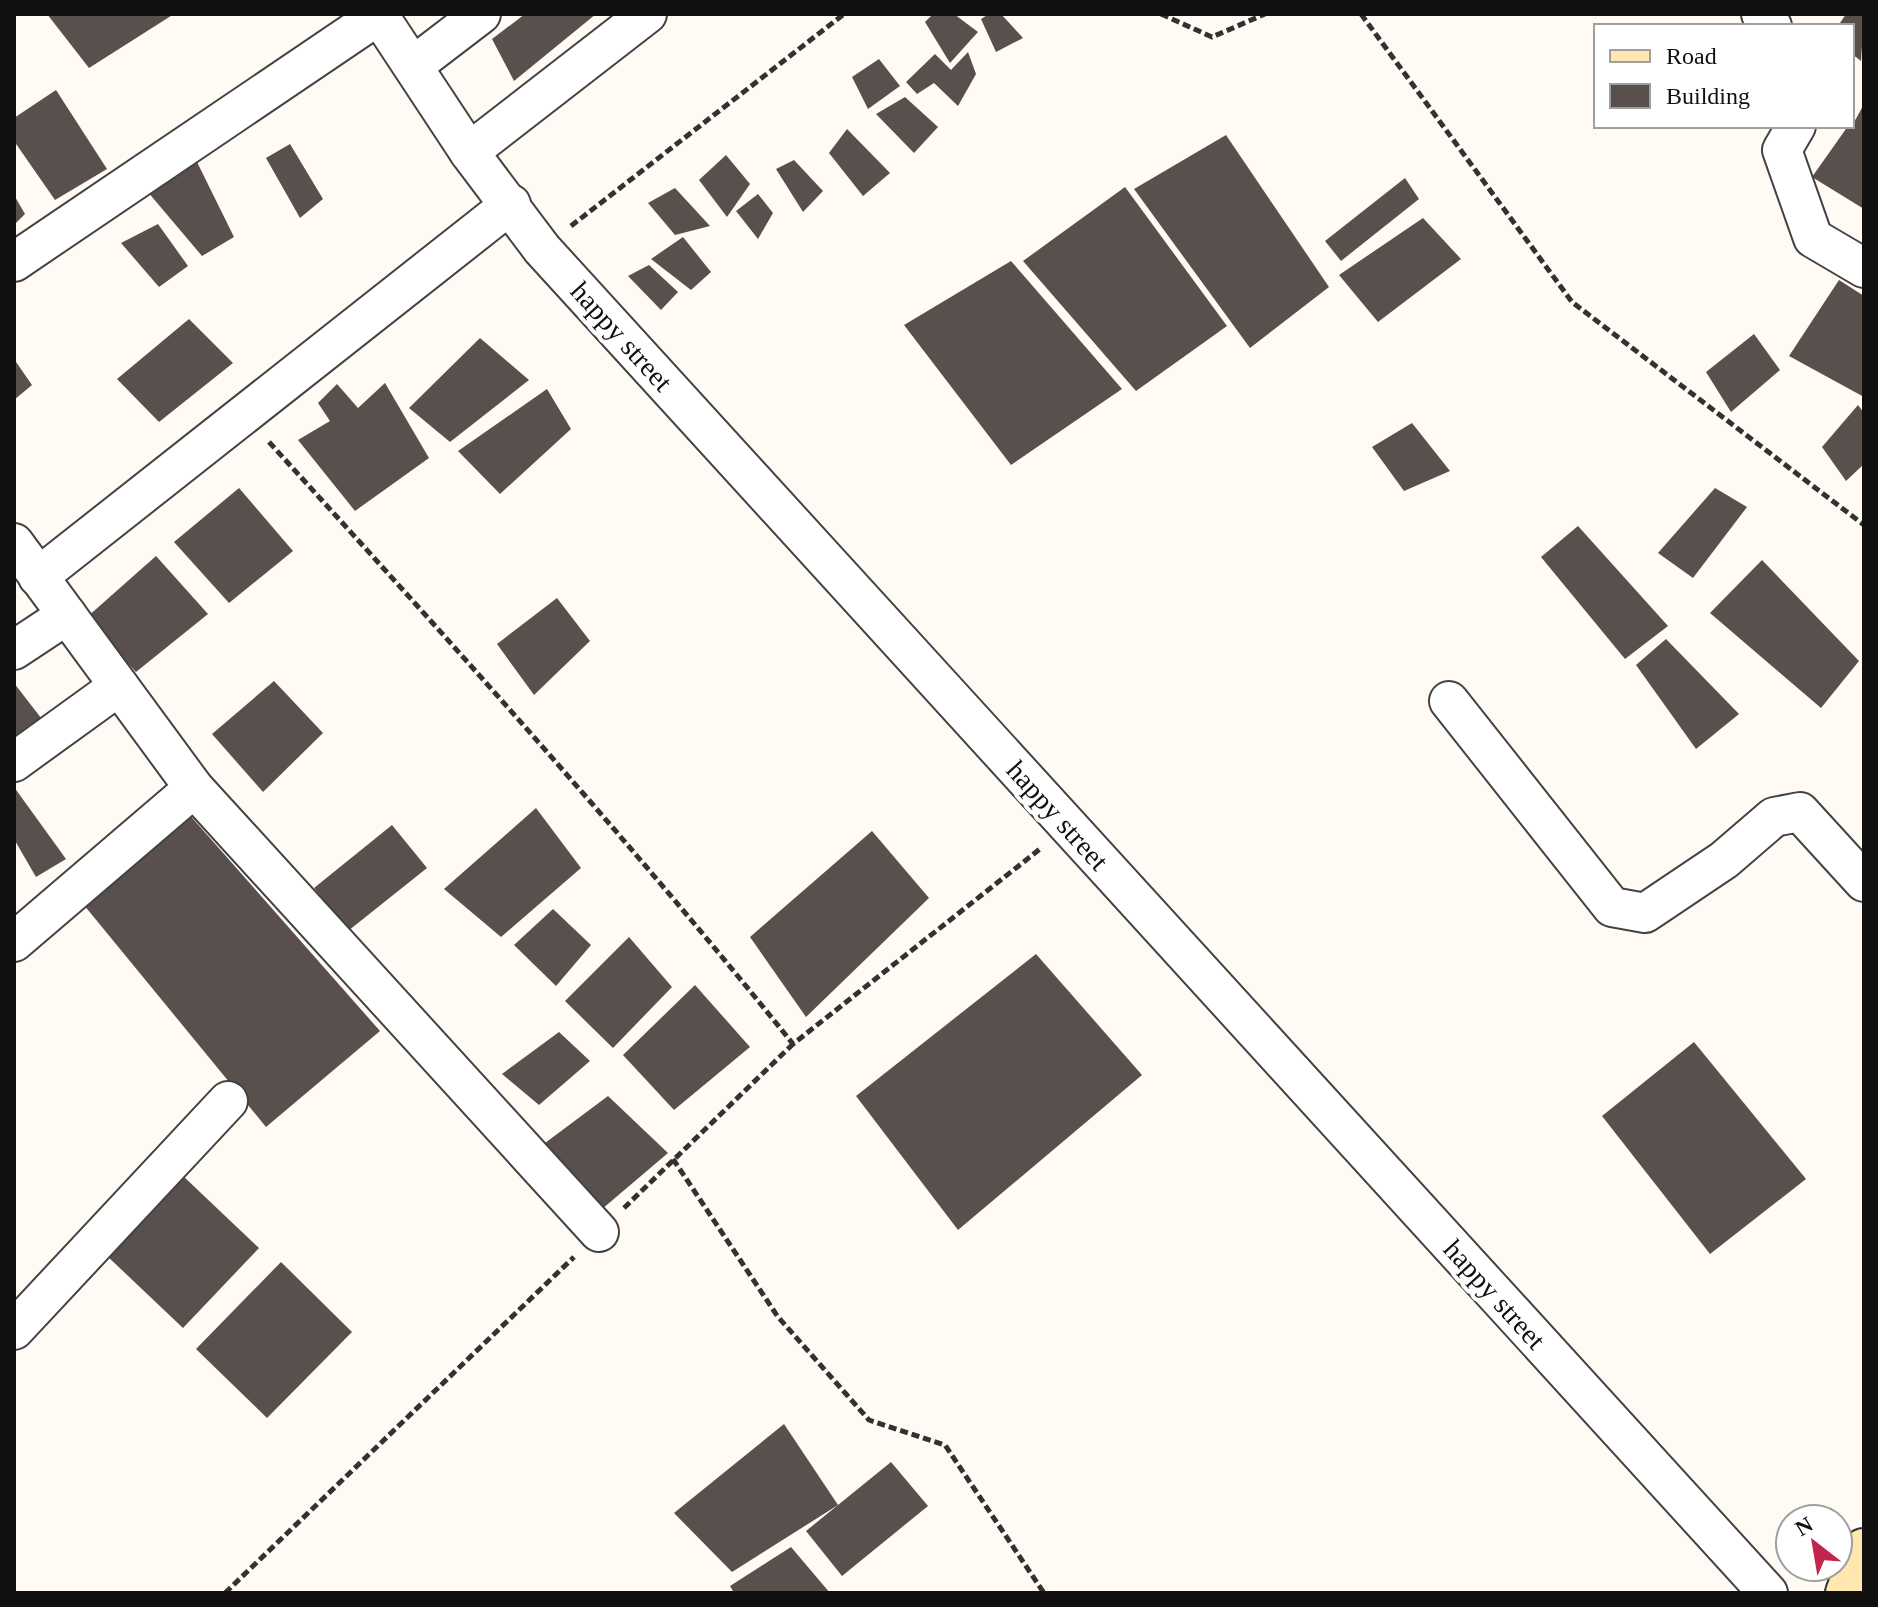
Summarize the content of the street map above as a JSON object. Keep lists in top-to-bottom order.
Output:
{
  "streets": {
    "street": ["happy street"]
  },
  "legend": ["Road", "Building"],
  "north": "top left"
}
